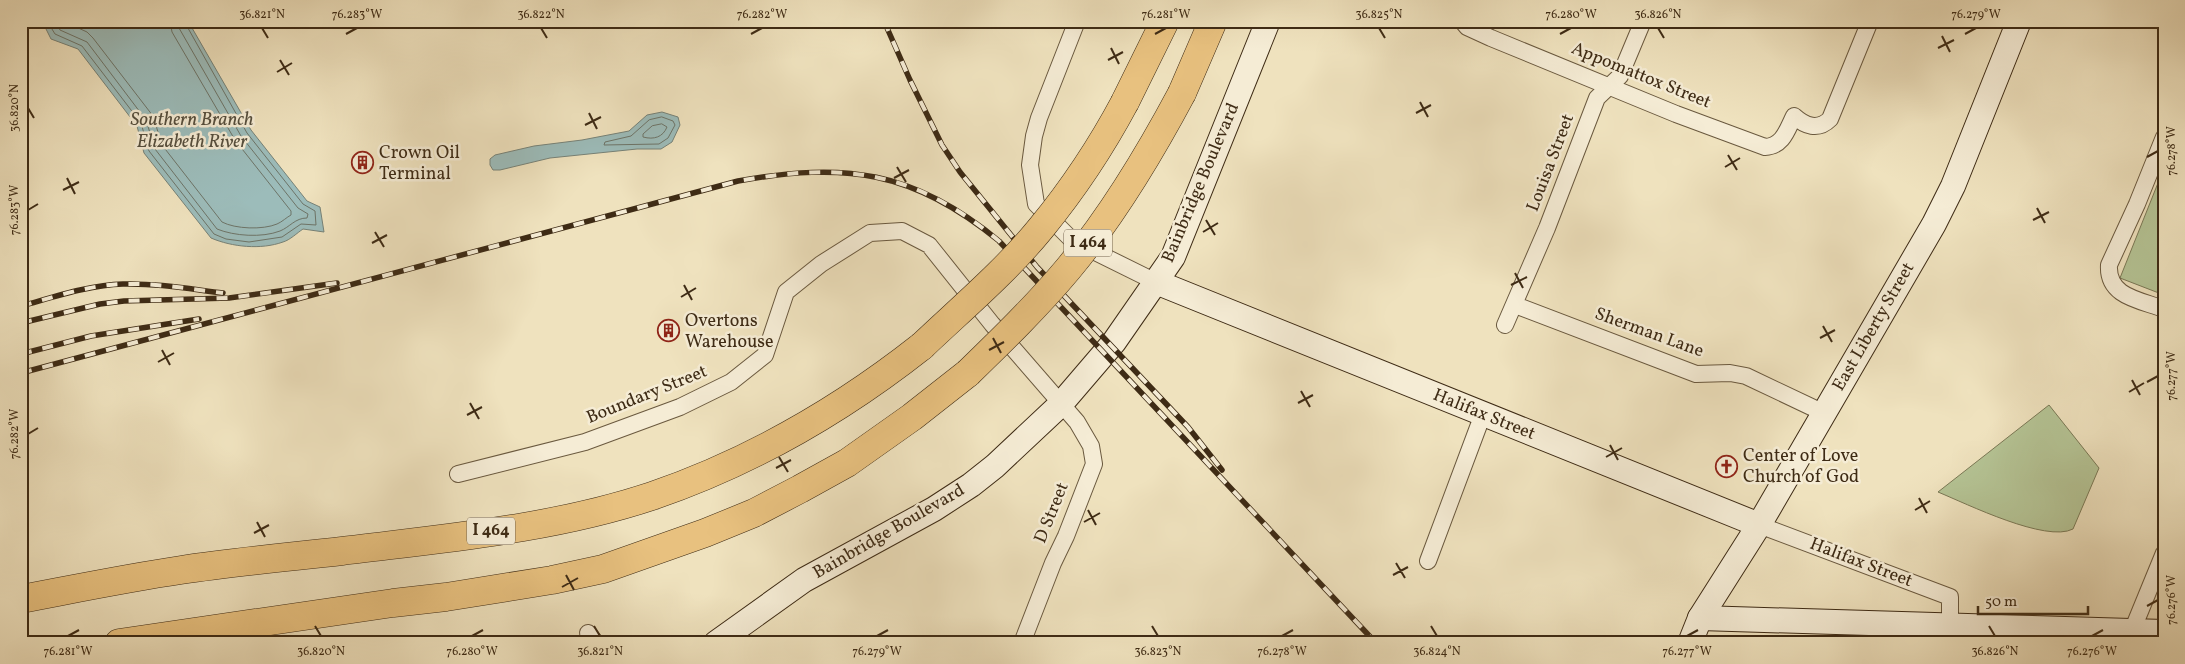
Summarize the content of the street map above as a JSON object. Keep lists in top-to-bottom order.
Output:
{
  "streets": {
    "highway": ["I 464"],
    "street": [
      "Appomattox Street",
      "Louisa Street",
      "Bainbridge Boulevard",
      "East Liberty Street",
      "Sherman Lane",
      "Boundary Street",
      "Halifax Street",
      "D Street"
    ]
  },
  "crossings": [
    ["Appomattox Street", "Louisa Street"],
    ["Louisa Street", "Sherman Lane"],
    ["Bainbridge Boulevard", "Boundary Street"],
    ["Bainbridge Boulevard", "Halifax Street"],
    ["Bainbridge Boulevard", "D Street"],
    ["East Liberty Street", "Sherman Lane"],
    ["East Liberty Street", "Halifax Street"],
    ["Boundary Street", "D Street"]
  ],
  "water": ["Southern Branch Elizabeth River"],
  "places": {
    "building": ["Crown Oil Terminal", "Overtons Warehouse"],
    "church": ["Center of Love Church of God"]
  },
  "scale_bar": "50 m",
  "coordinates": [
    "36.821°N",
    "76.283°W",
    "36.822°N",
    "76.282°W",
    "76.281°W",
    "36.825°N",
    "76.280°W",
    "36.826°N",
    "76.279°W",
    "36.820°N",
    "76.278°W",
    "76.277°W",
    "76.276°W",
    "36.823°N",
    "36.824°N"
  ]
}
